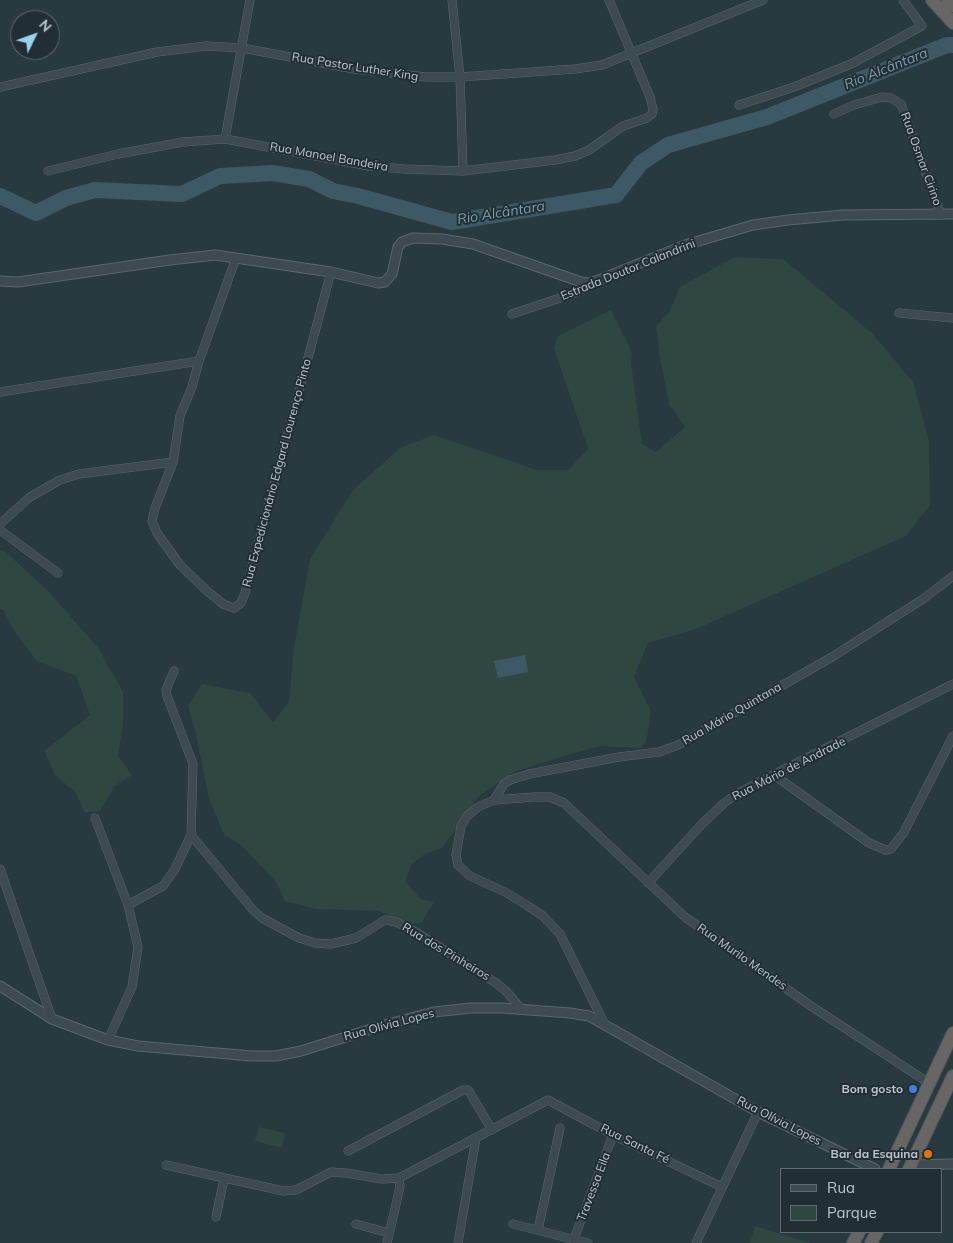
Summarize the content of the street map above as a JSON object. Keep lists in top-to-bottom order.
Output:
{
  "streets": {
    "street": [
      "Rua Pastor Luther King",
      "Rua Manoel Bandeira",
      "Rua Osmar Cirino",
      "Estrada Doutor Calandrini",
      "Rua Expedicionário Edgard Lourenço Pinto",
      "Rua Mário Quintana",
      "Rua Mário de Andrade",
      "Rua dos Pinheiros",
      "Rua Murilo Mendes",
      "Rua Olívia Lopes",
      "Rua Santa Fé",
      "Travessa Eila"
    ]
  },
  "crossings": [
    ["Rua Pastor Luther King", "Rua Manoel Bandeira"],
    ["Rua Osmar Cirino", "Estrada Doutor Calandrini"],
    ["Rua Mário Quintana", "Rua Murilo Mendes"],
    ["Rua Mário de Andrade", "Rua Murilo Mendes"],
    ["Rua dos Pinheiros", "Rua Olívia Lopes"],
    ["Rua Santa Fé", "Travessa Eila"]
  ],
  "water": ["Rio Alcântara"],
  "places": ["Bom gosto", "Bar da Esquina"],
  "legend": ["Rua", "Parque"],
  "north": "top right"
}
